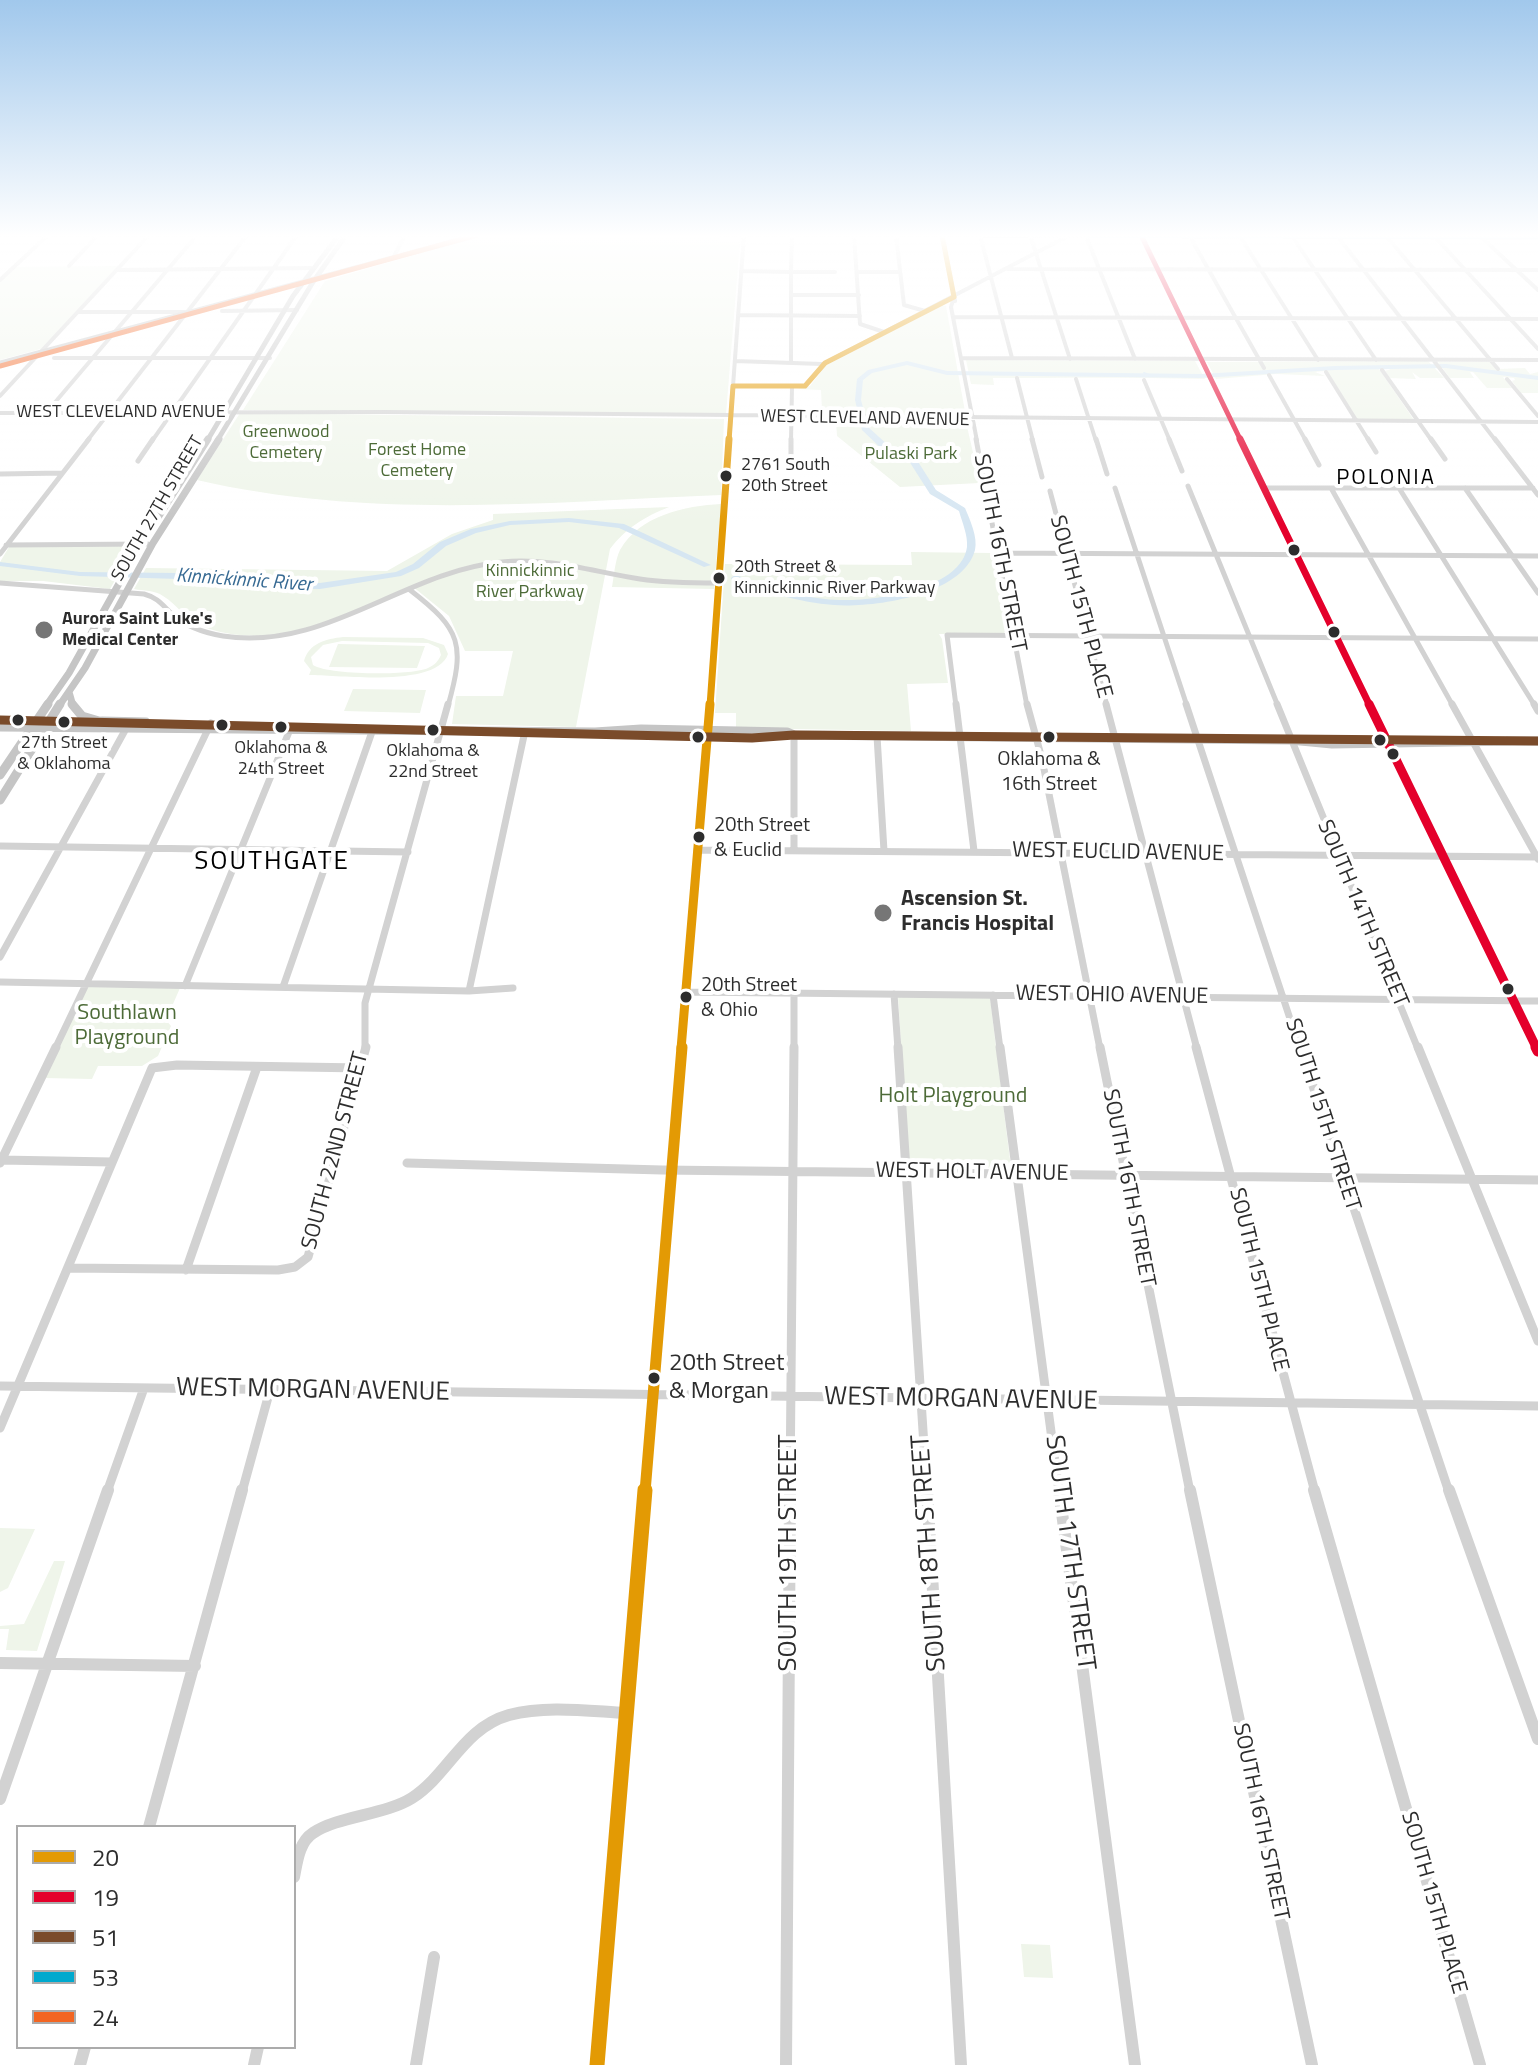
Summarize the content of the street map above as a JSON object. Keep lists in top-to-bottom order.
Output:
{
  "streets": {
    "main road": ["SOUTH 27TH STREET"],
    "street": [
      "WEST CLEVELAND AVENUE",
      "SOUTH 16TH STREET",
      "SOUTH 15TH PLACE",
      "WEST EUCLID AVENUE",
      "SOUTH 14TH STREET",
      "WEST OHIO AVENUE",
      "SOUTH 15TH STREET",
      "SOUTH 22ND STREET",
      "WEST HOLT AVENUE",
      "WEST MORGAN AVENUE",
      "SOUTH 19TH STREET",
      "SOUTH 18TH STREET",
      "SOUTH 17TH STREET"
    ]
  },
  "crossings": [
    ["WEST CLEVELAND AVENUE", "SOUTH 27TH STREET"],
    ["WEST CLEVELAND AVENUE", "SOUTH 16TH STREET"],
    ["SOUTH 16TH STREET", "WEST EUCLID AVENUE"],
    ["SOUTH 16TH STREET", "WEST OHIO AVENUE"],
    ["SOUTH 16TH STREET", "WEST HOLT AVENUE"],
    ["SOUTH 16TH STREET", "WEST MORGAN AVENUE"],
    ["SOUTH 15TH PLACE", "WEST EUCLID AVENUE"],
    ["SOUTH 15TH PLACE", "WEST OHIO AVENUE"],
    ["SOUTH 15TH PLACE", "WEST HOLT AVENUE"],
    ["SOUTH 15TH PLACE", "WEST MORGAN AVENUE"],
    ["WEST EUCLID AVENUE", "SOUTH 14TH STREET"],
    ["WEST EUCLID AVENUE", "SOUTH 15TH STREET"],
    ["SOUTH 14TH STREET", "WEST OHIO AVENUE"],
    ["SOUTH 14TH STREET", "WEST HOLT AVENUE"],
    ["WEST OHIO AVENUE", "SOUTH 15TH STREET"],
    ["WEST OHIO AVENUE", "SOUTH 19TH STREET"],
    ["WEST OHIO AVENUE", "SOUTH 18TH STREET"],
    ["WEST OHIO AVENUE", "SOUTH 17TH STREET"],
    ["SOUTH 15TH STREET", "WEST HOLT AVENUE"],
    ["SOUTH 15TH STREET", "WEST MORGAN AVENUE"],
    ["WEST HOLT AVENUE", "SOUTH 19TH STREET"],
    ["WEST HOLT AVENUE", "SOUTH 18TH STREET"],
    ["WEST HOLT AVENUE", "SOUTH 17TH STREET"],
    ["WEST MORGAN AVENUE", "SOUTH 19TH STREET"],
    ["WEST MORGAN AVENUE", "SOUTH 18TH STREET"],
    ["WEST MORGAN AVENUE", "SOUTH 17TH STREET"]
  ],
  "districts": ["POLONIA", "SOUTHGATE"],
  "water": ["Kinnickinnic River"],
  "parks": [
    "Greenwood Cemetery",
    "Forest Home Cemetery",
    "Pulaski Park",
    "Kinnickinnic River Parkway",
    "Southlawn Playground",
    "Holt Playground"
  ],
  "places": [
    "2761 South 20th Street",
    "20th Street & Kinnickinnic River Parkway",
    "Aurora Saint Luke's Medical Center",
    "27th Street & Oklahoma",
    "Oklahoma & 24th Street",
    "Oklahoma & 22nd Street",
    "Oklahoma & 16th Street",
    "20th Street & Euclid",
    "Ascension St. Francis Hospital",
    "20th Street & Ohio",
    "20th Street & Morgan"
  ],
  "lines": [
    "transit line 20",
    "transit line 19",
    "transit line 24",
    "transit line 51"
  ],
  "legend": [
    "20",
    "19",
    "51",
    "53",
    "24"
  ]
}
